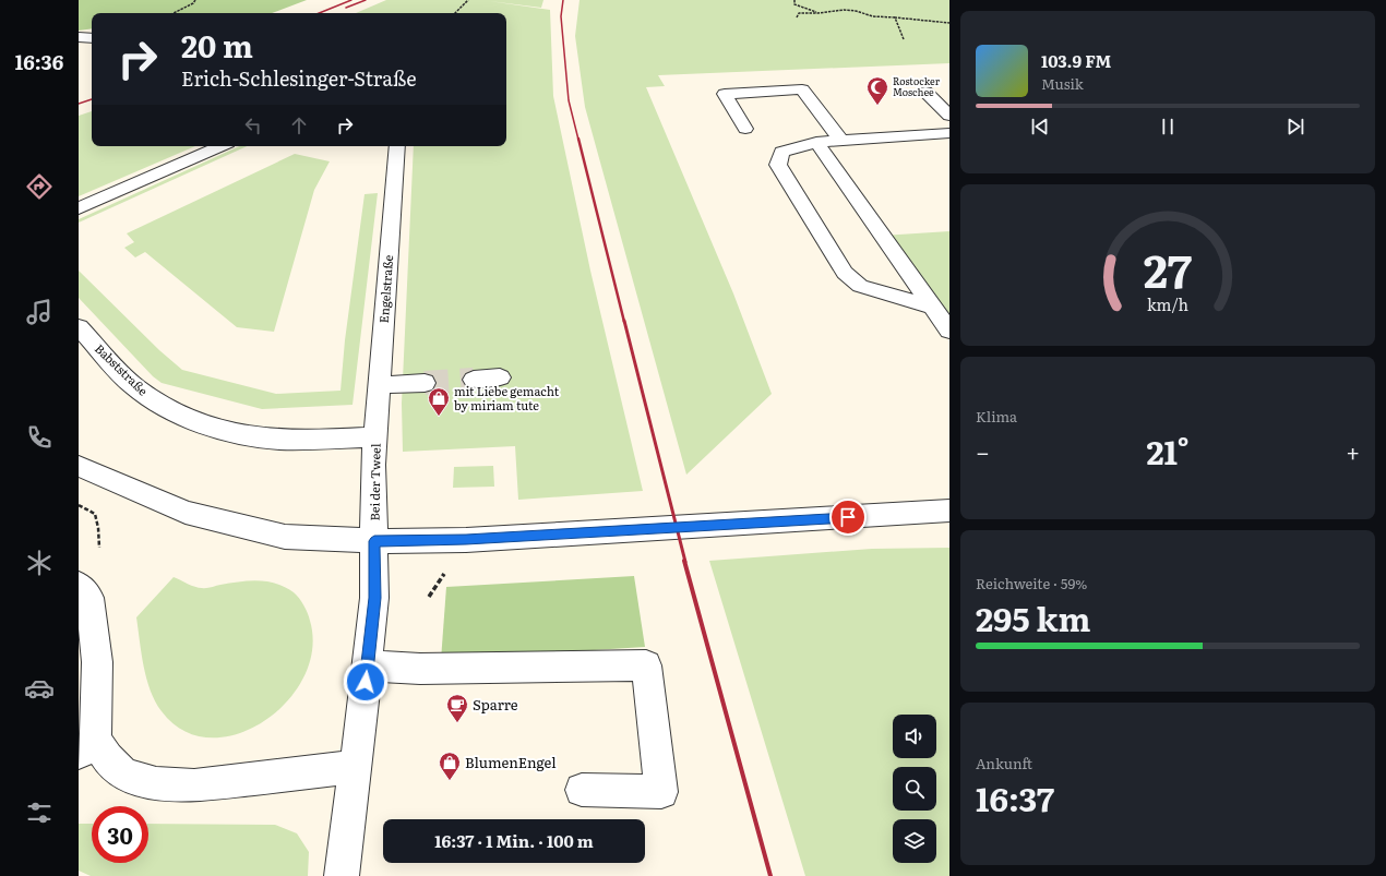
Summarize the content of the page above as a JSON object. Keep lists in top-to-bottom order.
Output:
{
  "streets": {
    "street": ["Engelstraße", "Babststraße", "Bei der Tweel"]
  },
  "crossings": [
    ["Engelstraße", "Bei der Tweel"],
    ["Babststraße", "Bei der Tweel"]
  ],
  "places": {
    "mosque": ["Rostocker Moschee"],
    "shop": ["mit Liebe gemacht by miriam tute", "BlumenEngel"],
    "cafe": ["Sparre"]
  },
  "page": {
    "tabs": "16:36",
    "turn": ["20 m", "Erich-Schlesinger-Straße"],
    "song": ["103.9 FM", "Musik"],
    "tile": [
      "Klima",
      ["Reichweite · 59%", "295 km"],
      ["Ankunft", "16:37"]
    ],
    "heat": ["−", "21°", "+"],
    "limit": "30",
    "trip": "16:37 · 1 Min. · 100 m",
    "gauge": ["27", "km/h"]
  }
}
